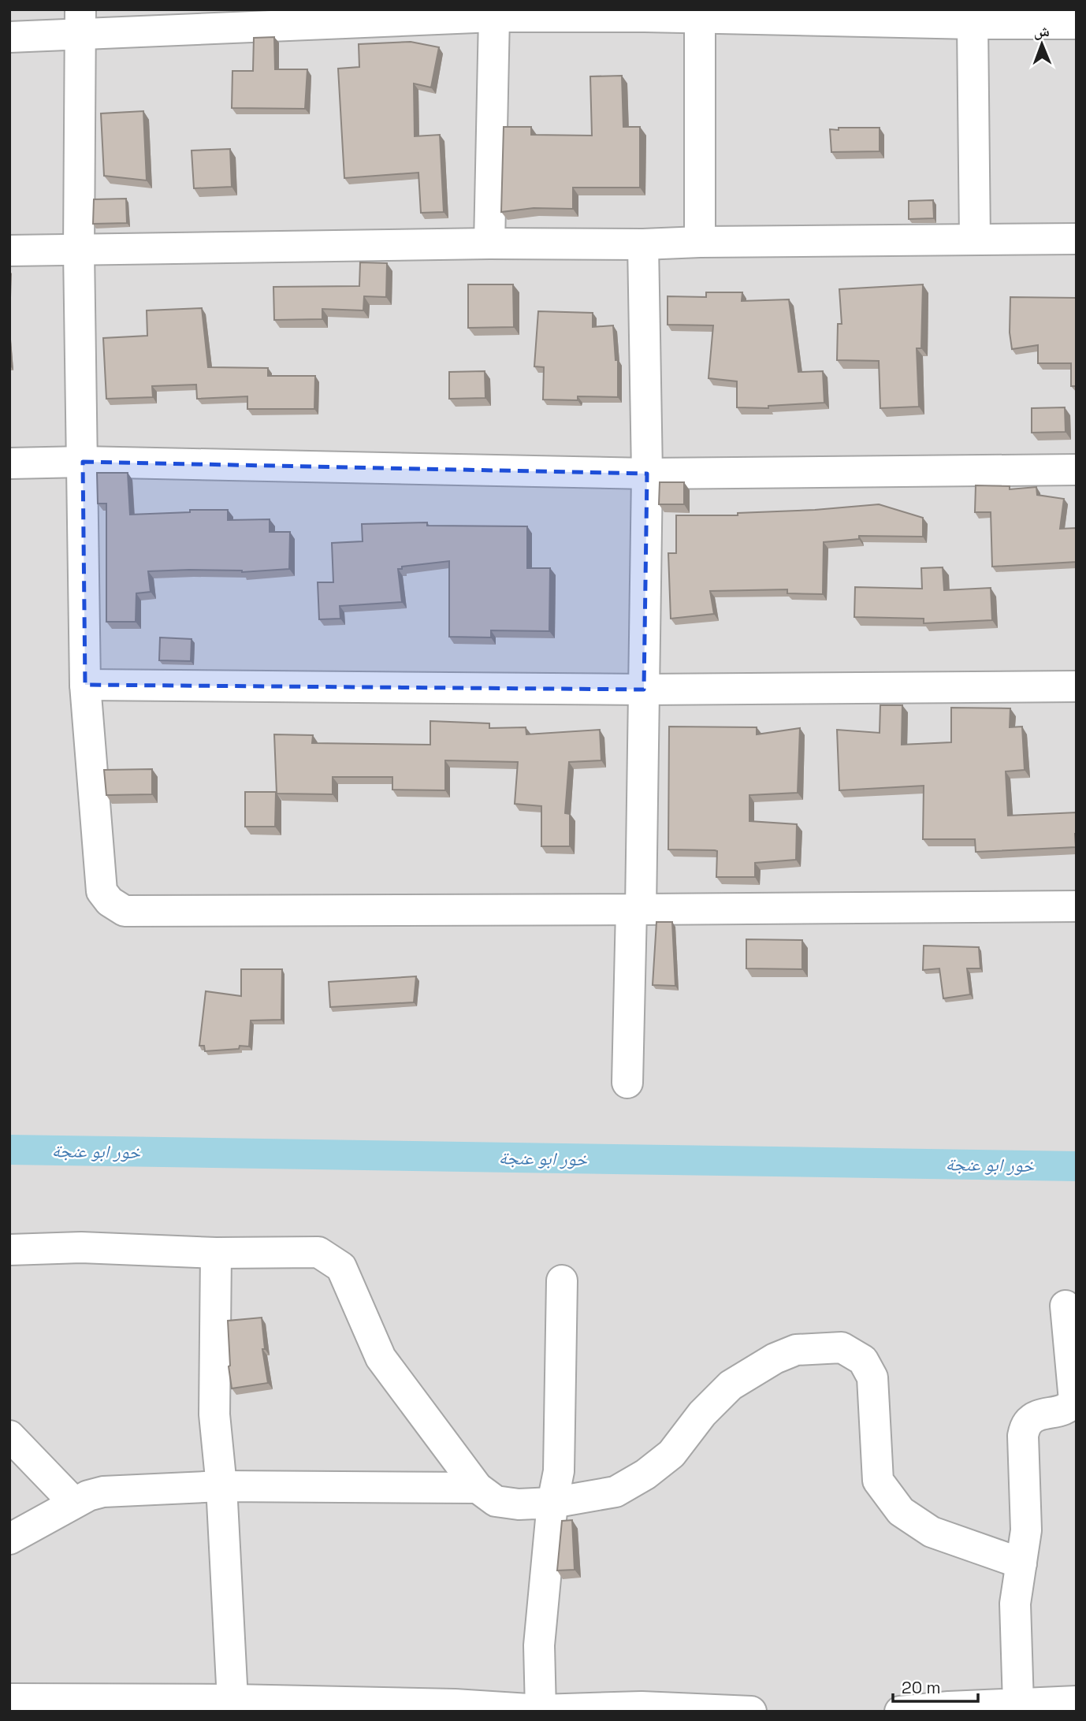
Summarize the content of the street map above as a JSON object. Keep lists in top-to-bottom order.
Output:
{
  "water": ["خور ابو عنجة"],
  "scale_bar": "20 m",
  "north": "top"
}
